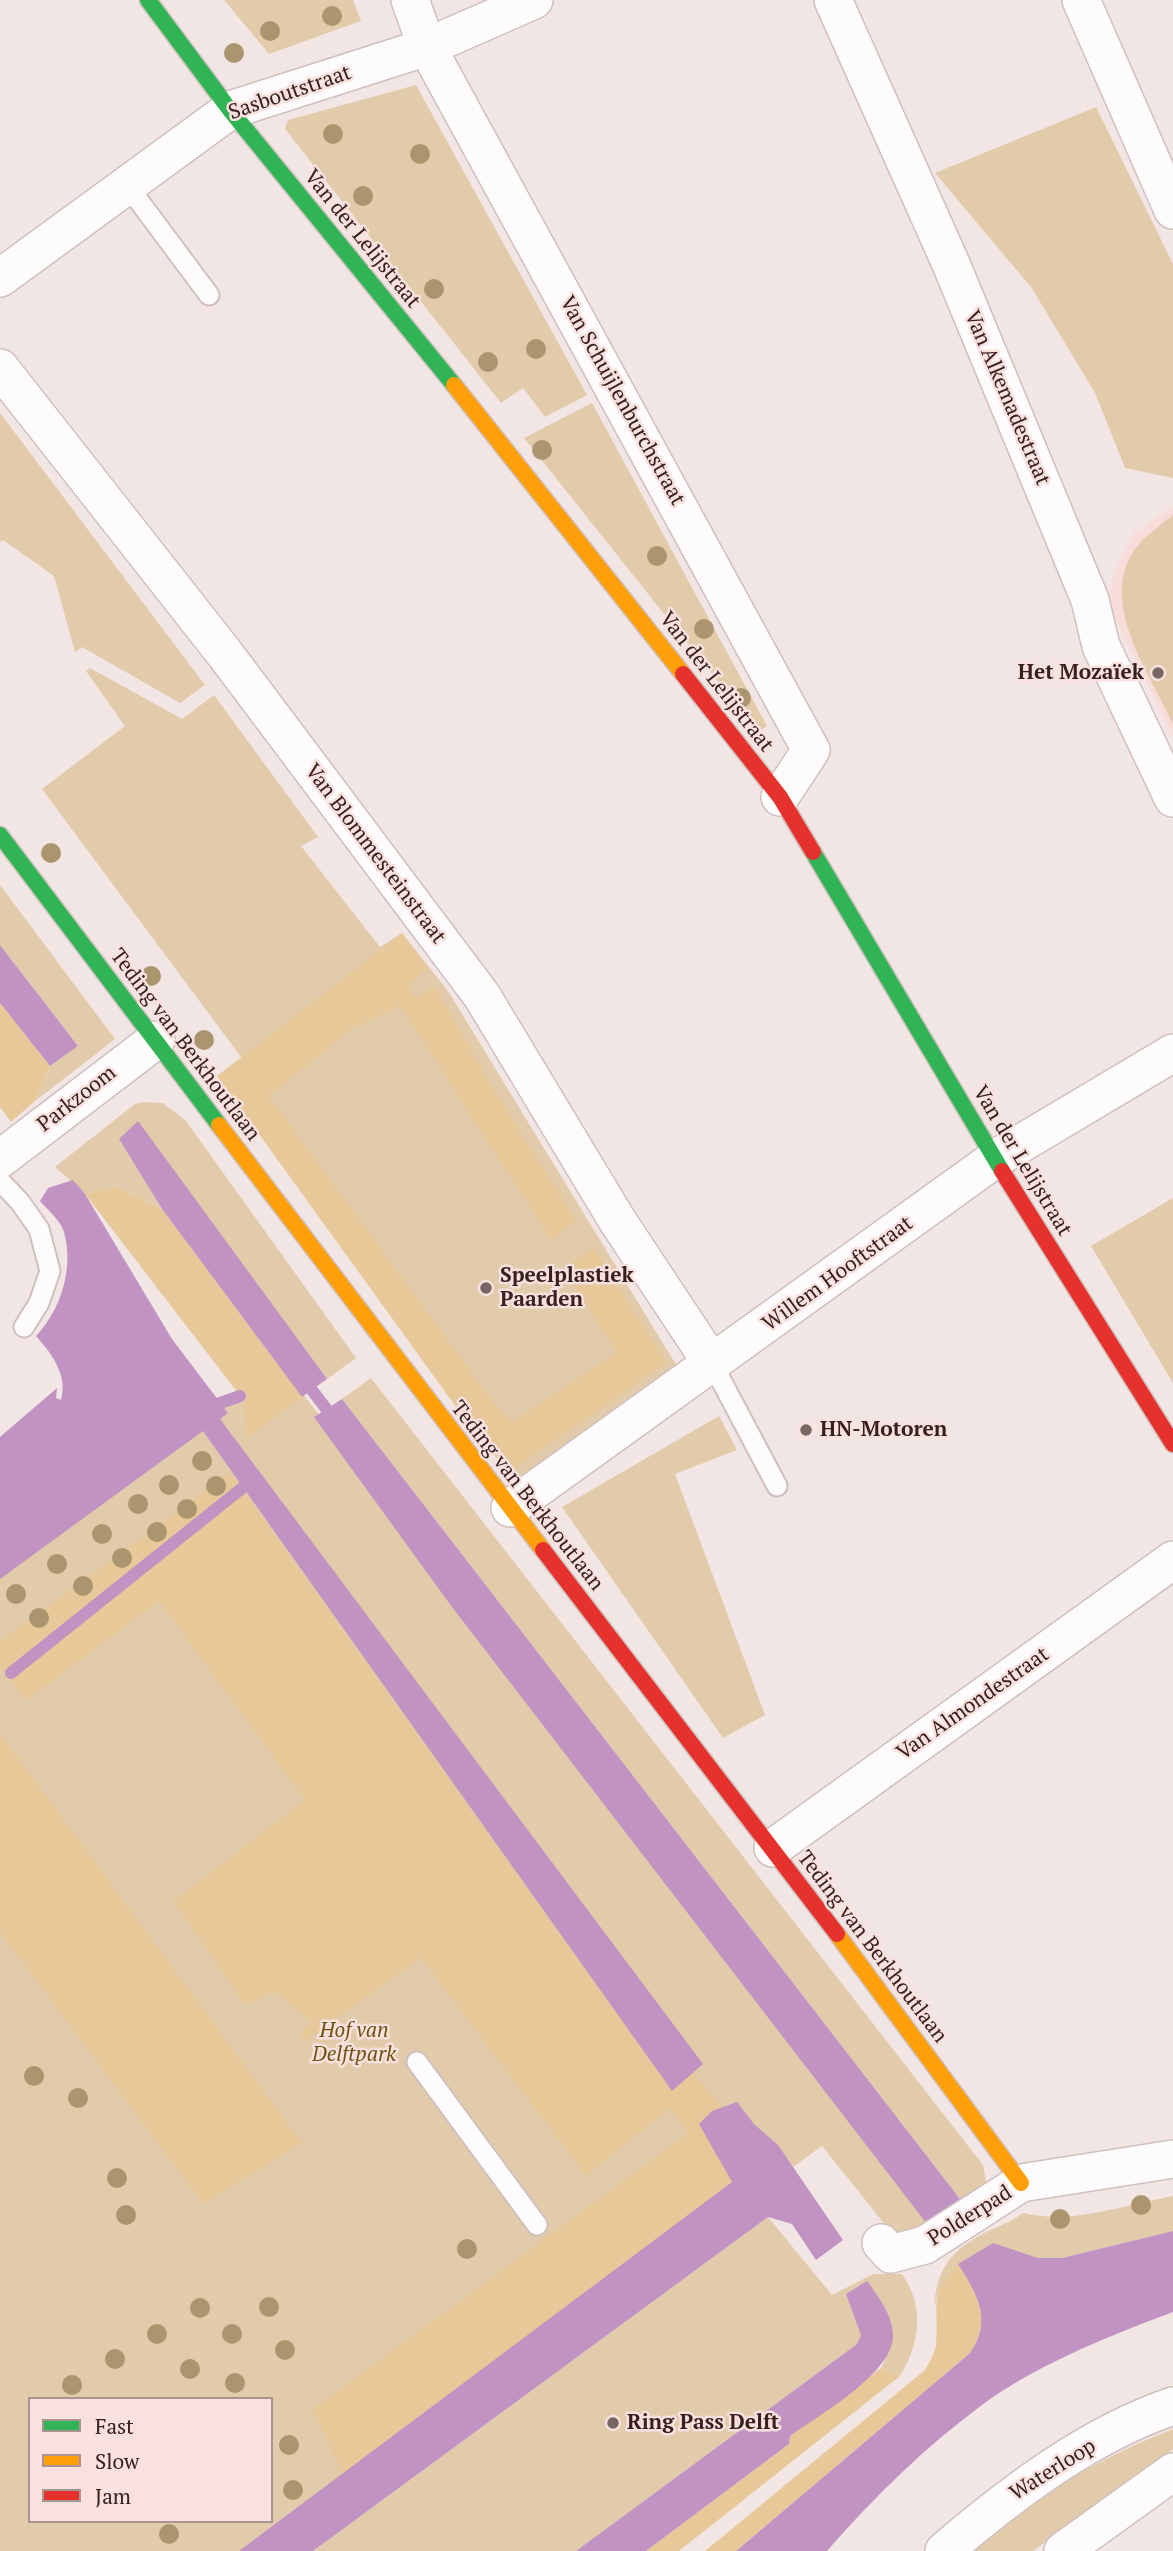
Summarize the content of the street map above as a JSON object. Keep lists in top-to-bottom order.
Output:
{
  "streets": {
    "street": [
      "Sasboutstraat",
      "Van der Lelijstraat",
      "Van Alkemadestraat",
      "Van Schuijlenburchstraat",
      "Van Blommesteinstraat",
      "Teding van Berkhoutlaan",
      "Parkzoom",
      "Willem Hooftstraat",
      "Van Almondestraat",
      "Polderpad",
      "Waterloop"
    ]
  },
  "crossings": [
    ["Sasboutstraat", "Van der Lelijstraat"],
    ["Sasboutstraat", "Van Schuijlenburchstraat"],
    ["Van der Lelijstraat", "Van Schuijlenburchstraat"],
    ["Van der Lelijstraat", "Willem Hooftstraat"],
    ["Van Blommesteinstraat", "Willem Hooftstraat"],
    ["Teding van Berkhoutlaan", "Parkzoom"],
    ["Teding van Berkhoutlaan", "Willem Hooftstraat"],
    ["Teding van Berkhoutlaan", "Van Almondestraat"],
    ["Teding van Berkhoutlaan", "Polderpad"]
  ],
  "parks": ["Hof van Delftpark"],
  "places": [
    "Het Mozaïek",
    "Speelplastiek Paarden",
    "HN-Motoren",
    "Ring Pass Delft"
  ],
  "legend": ["Fast", "Slow", "Jam"]
}
